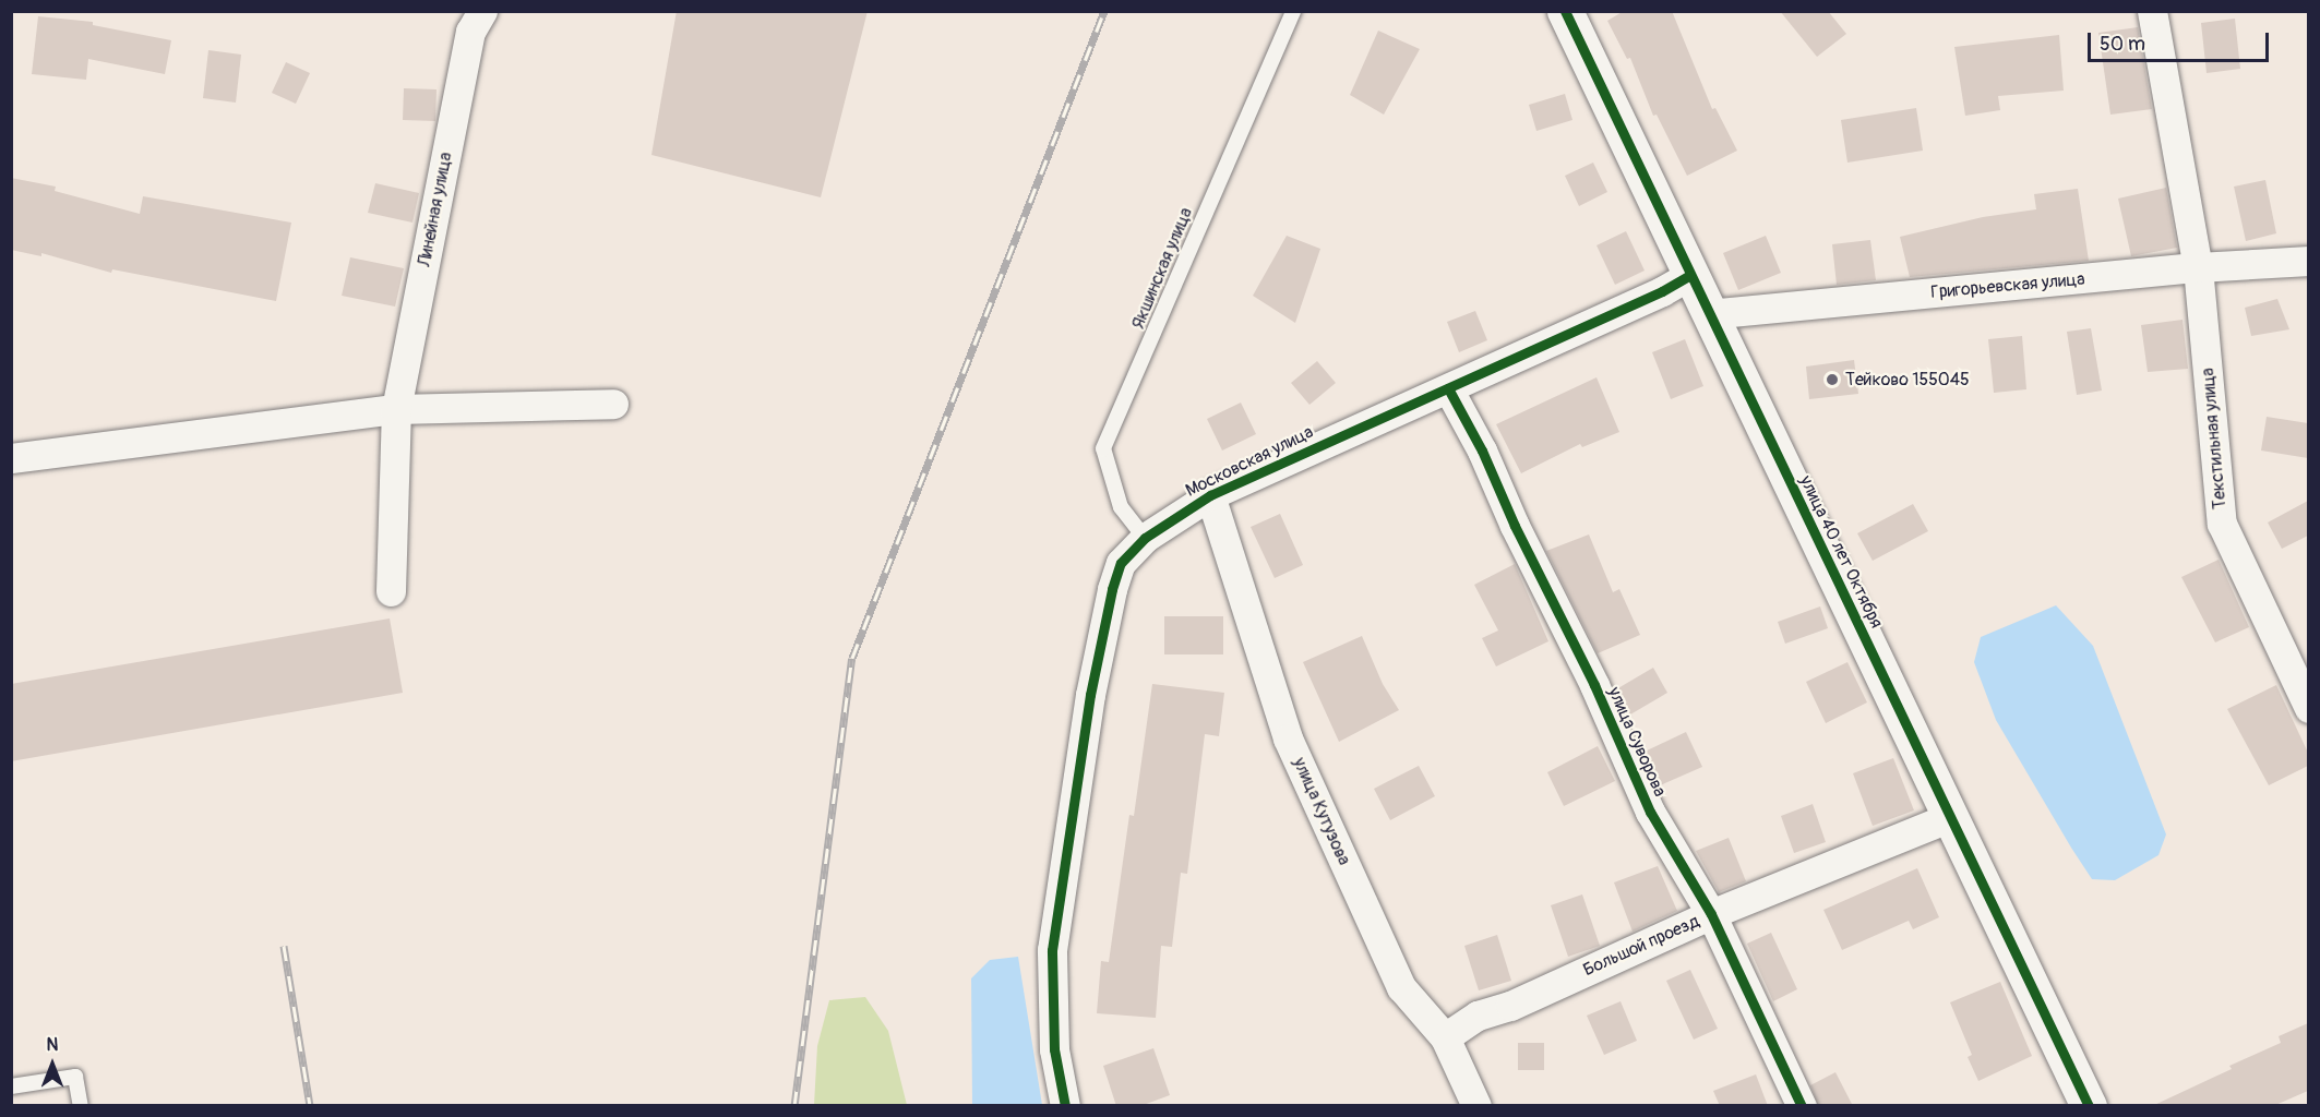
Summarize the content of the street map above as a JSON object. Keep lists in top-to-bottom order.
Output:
{
  "streets": {
    "street": [
      "Линейная улица",
      "Григорьевская улица",
      "Текстильная улица",
      "Московская улица",
      "улица 40 лет Октября",
      "улица Суворова",
      "улица Кутузова",
      "Большой проезд"
    ],
    "lane": ["Якшинская улица"]
  },
  "crossings": [
    ["Якшинская улица", "Московская улица"],
    ["Григорьевская улица", "Текстильная улица"],
    ["Григорьевская улица", "улица 40 лет Октября"],
    ["Московская улица", "улица 40 лет Октября"],
    ["Московская улица", "улица Суворова"],
    ["Московская улица", "улица Кутузова"],
    ["улица 40 лет Октября", "Большой проезд"],
    ["улица Суворова", "Большой проезд"],
    ["улица Кутузова", "Большой проезд"]
  ],
  "places": ["Тейково 155045"],
  "scale_bar": "50 m",
  "north": "top"
}
